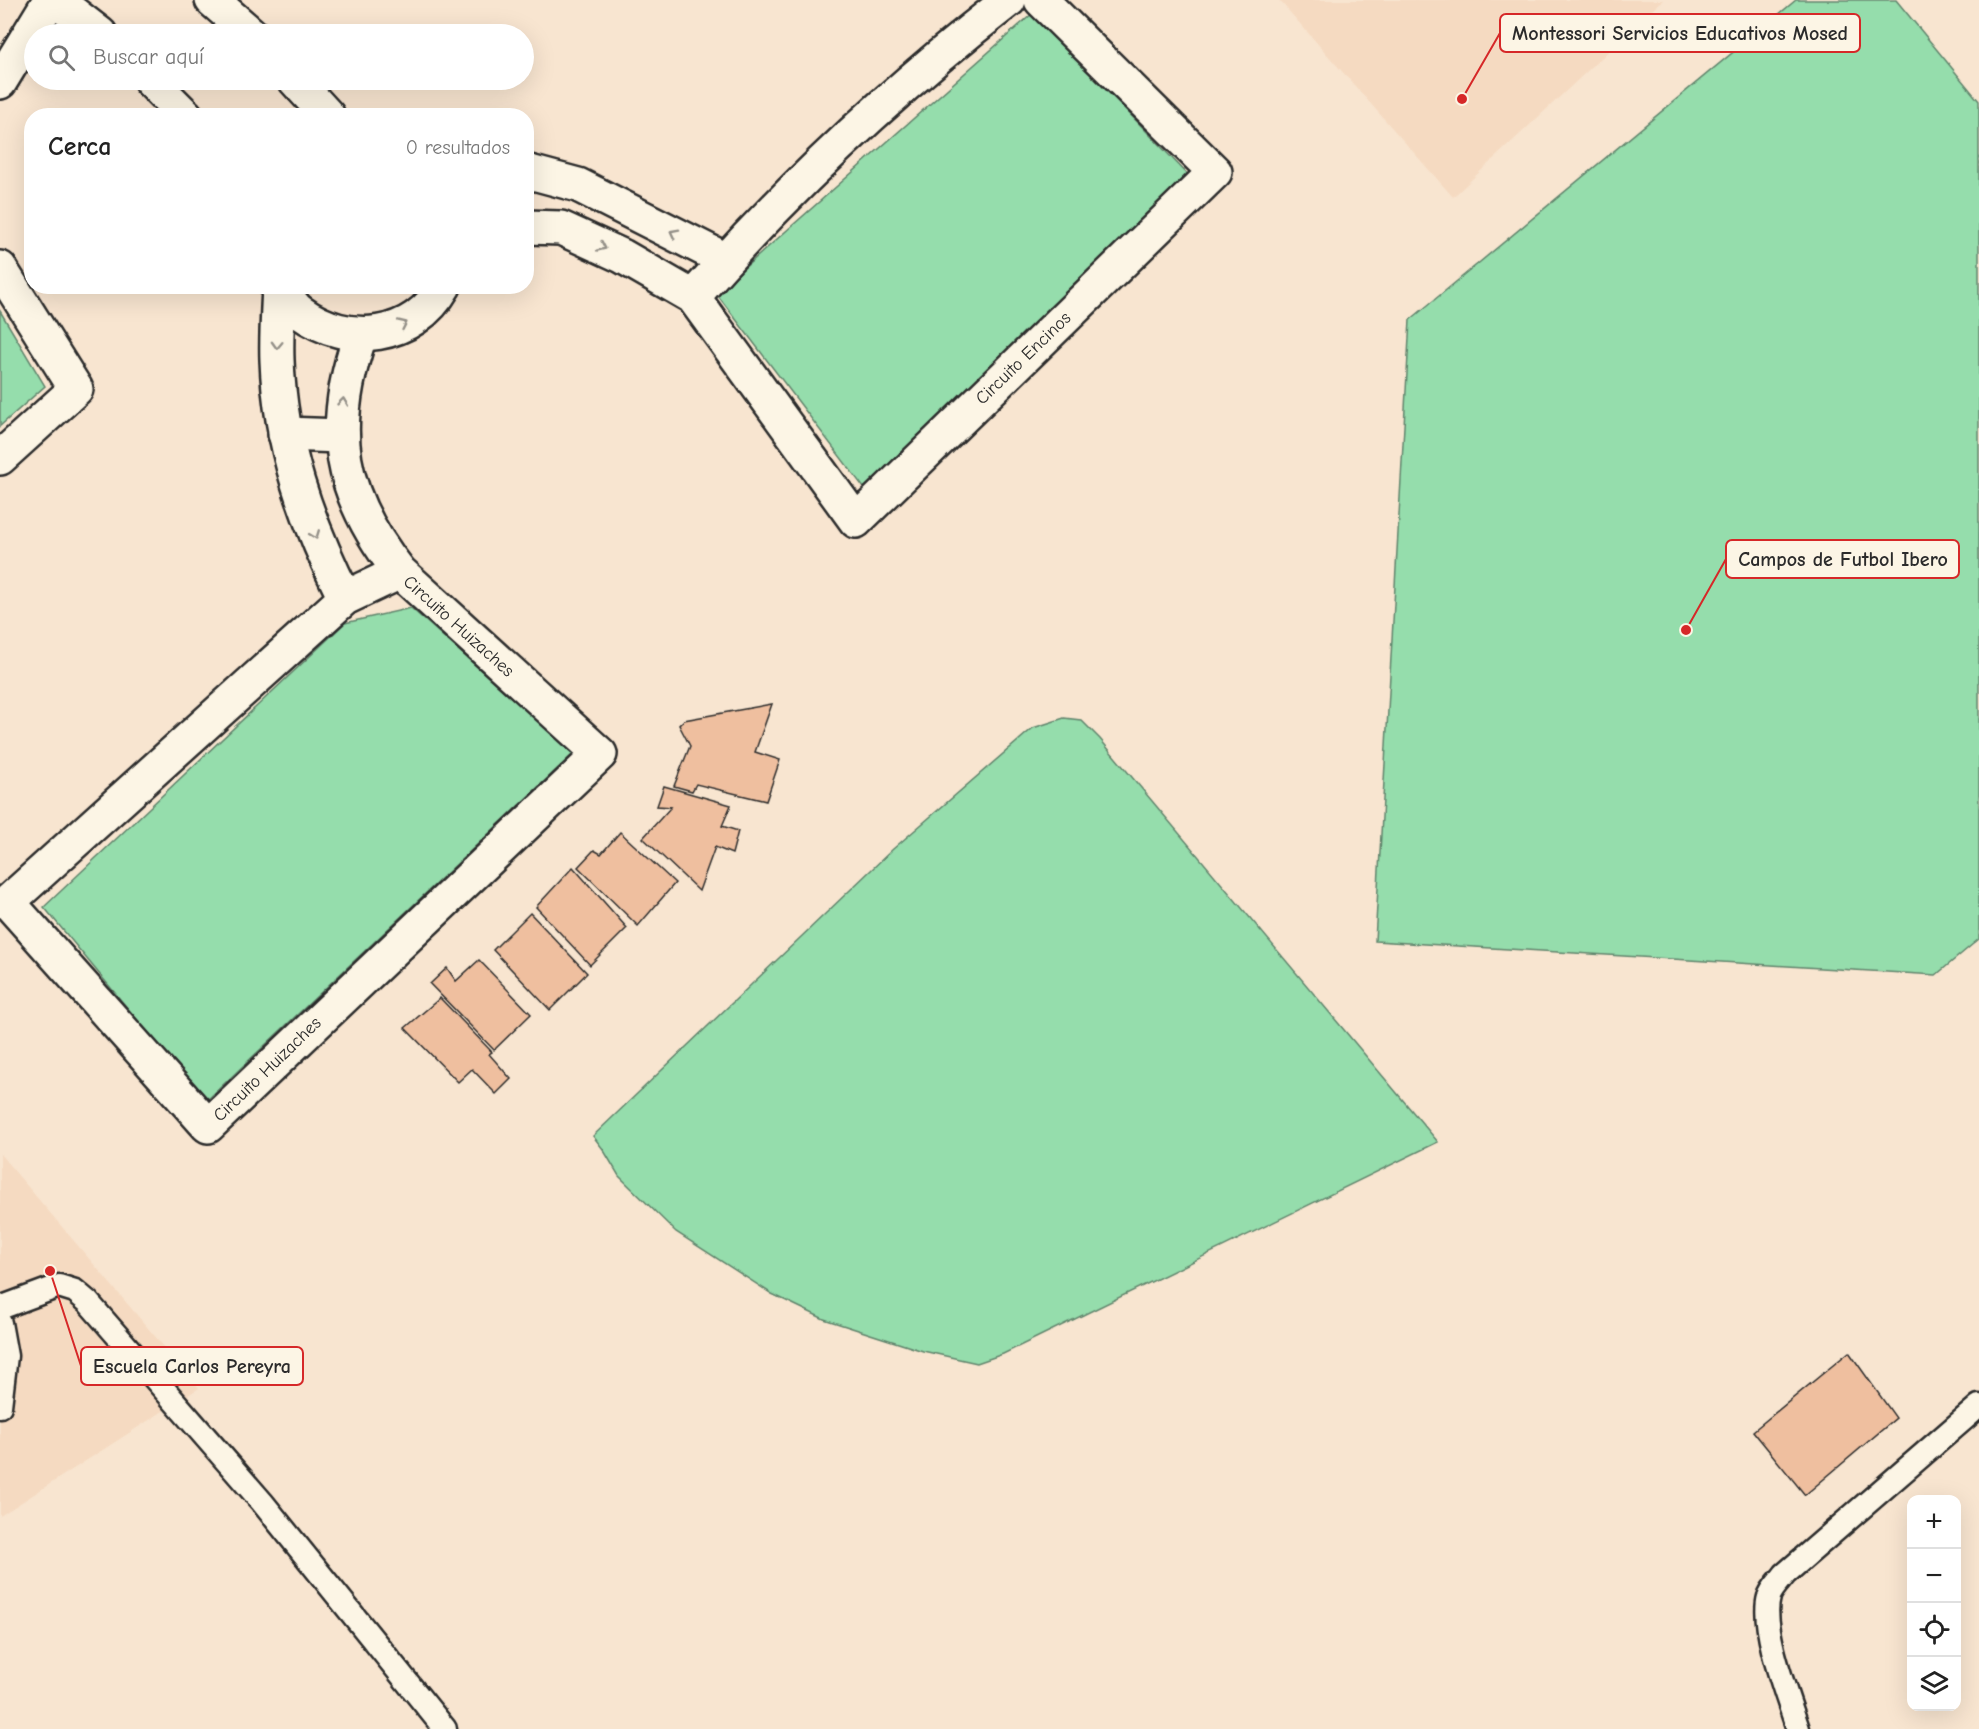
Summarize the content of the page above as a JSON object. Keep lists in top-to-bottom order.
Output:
{
  "streets": {
    "street": ["Circuito Encinos", "Circuito Huizaches"]
  },
  "places": ["Montessori Servicios Educativos Mosed", "Campos de Futbol Ibero", "Escuela Carlos Pereyra"],
  "page": {
    "search": "Buscar aquí",
    "heading": ["Cerca", "0 resultados"],
    "map_buttons": ["+", "−"]
  }
}
